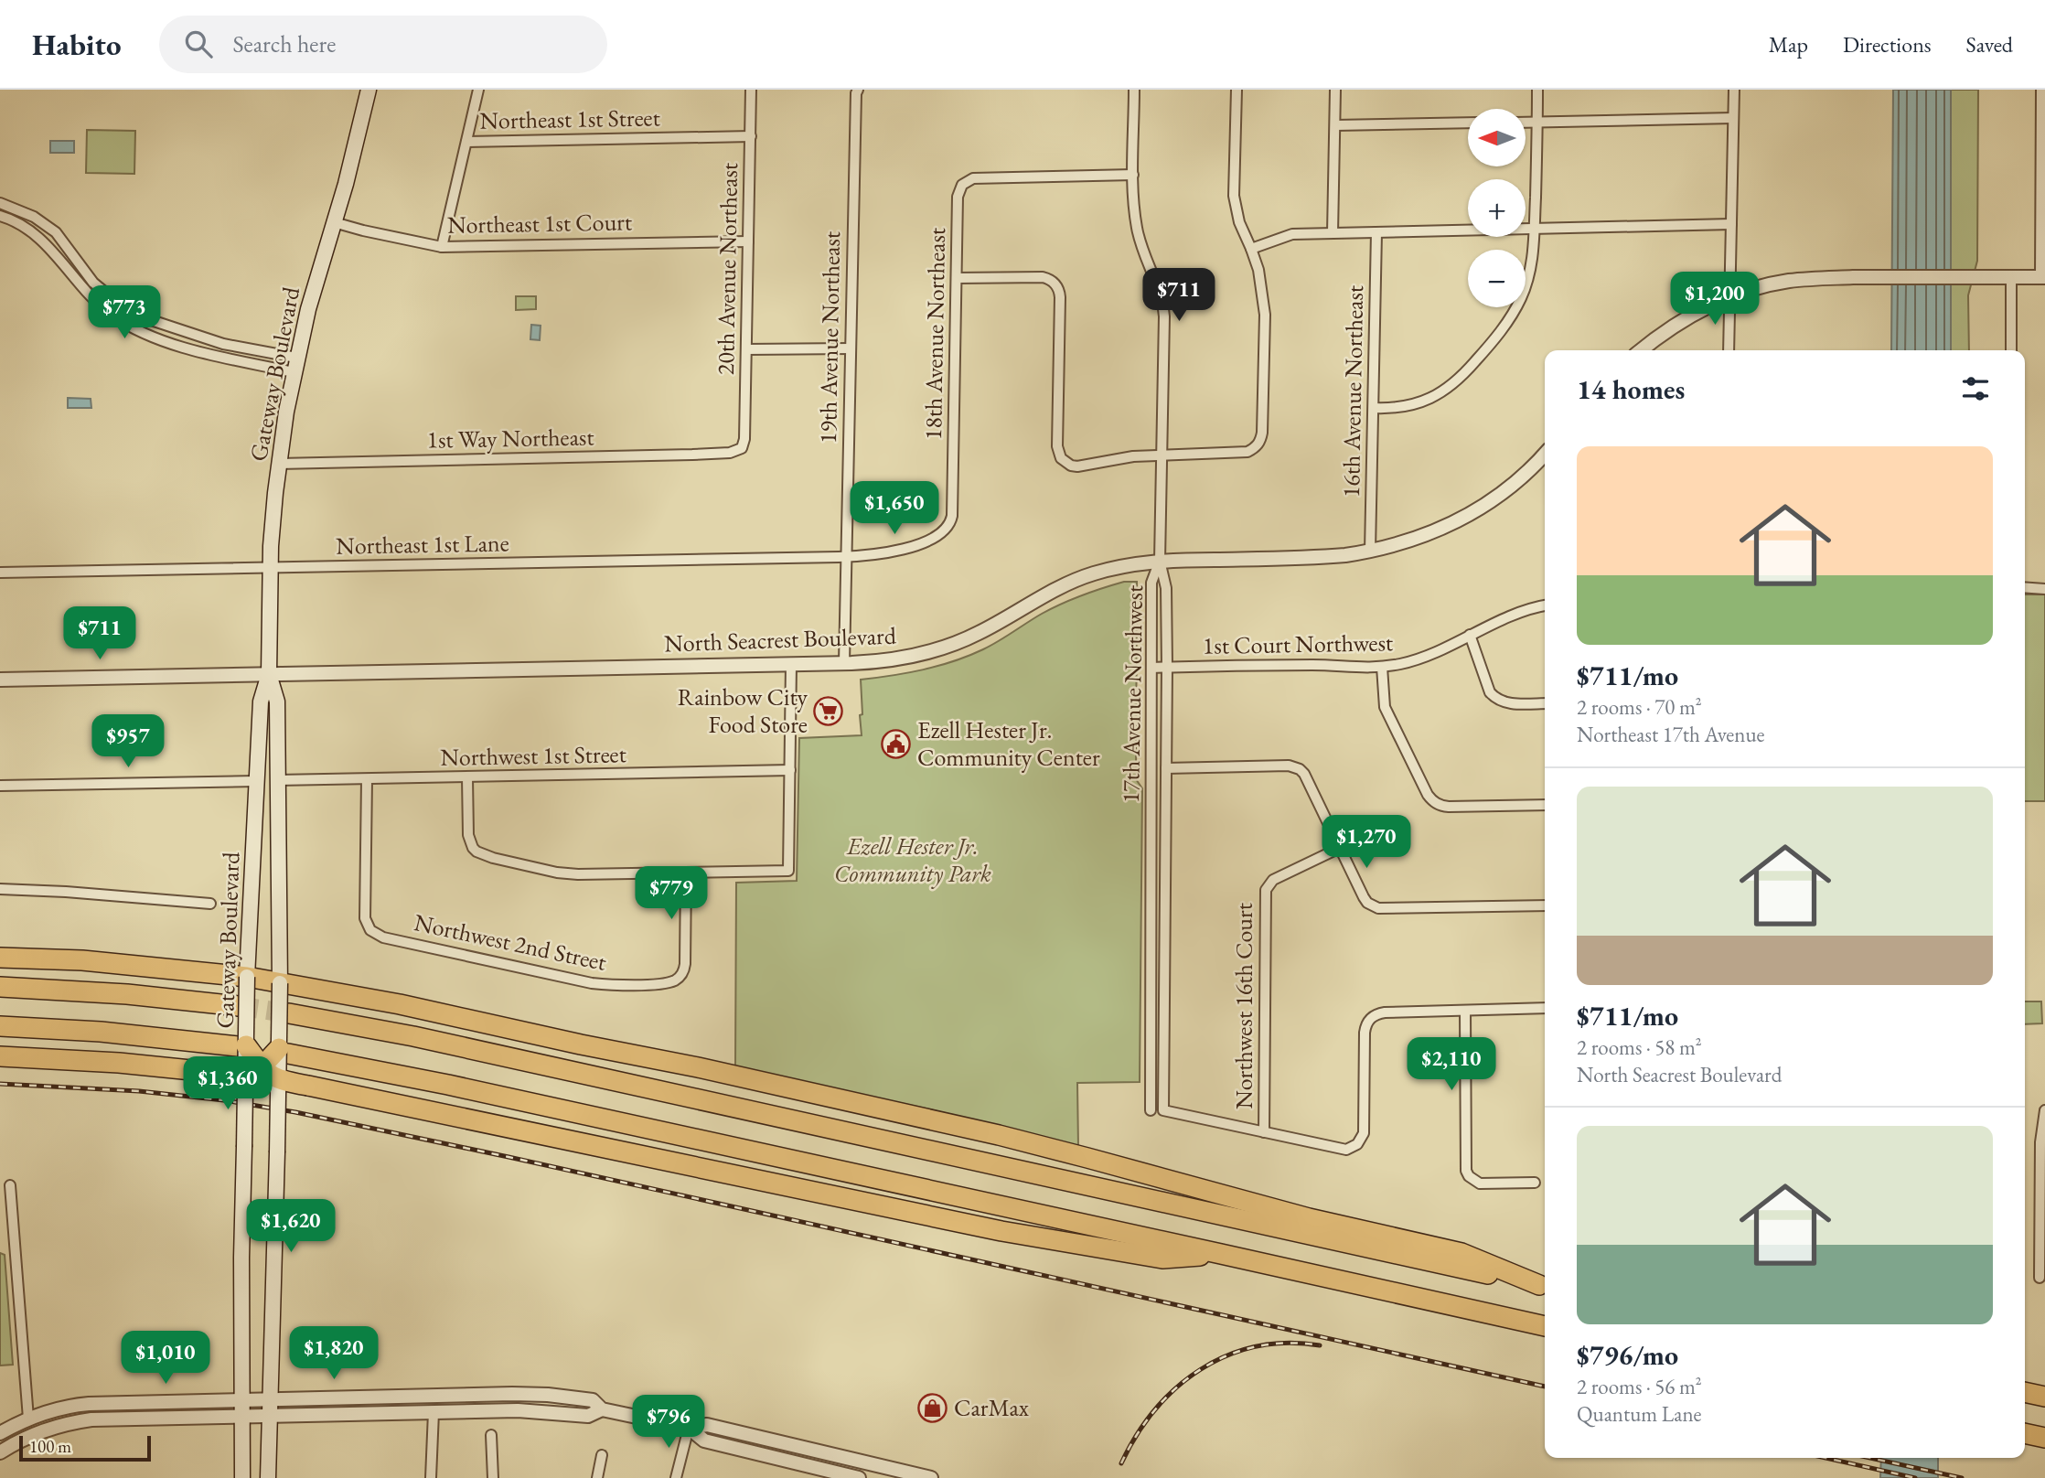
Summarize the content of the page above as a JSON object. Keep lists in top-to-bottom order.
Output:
{
  "streets": {
    "main road": ["Gateway Boulevard"],
    "street": [
      "Northeast 1st Street",
      "Northeast 1st Court",
      "20th Avenue Northeast",
      "18th Avenue Northeast",
      "19th Avenue Northeast",
      "16th Avenue Northeast",
      "1st Way Northeast",
      "Northeast 1st Lane",
      "North Seacrest Boulevard",
      "1st Court Northwest",
      "17th Avenue Northwest",
      "Northwest 1st Street",
      "Northwest 2nd Street",
      "Northwest 16th Court"
    ]
  },
  "crossings": [
    ["Northeast 1st Street", "20th Avenue Northeast"],
    ["Northeast 1st Court", "20th Avenue Northeast"],
    ["Northeast 1st Court", "Gateway Boulevard"],
    ["20th Avenue Northeast", "1st Way Northeast"],
    ["18th Avenue Northeast", "19th Avenue Northeast"],
    ["18th Avenue Northeast", "Northeast 1st Lane"],
    ["19th Avenue Northeast", "Northeast 1st Lane"],
    ["19th Avenue Northeast", "North Seacrest Boulevard"],
    ["Gateway Boulevard", "1st Way Northeast"],
    ["Gateway Boulevard", "Northeast 1st Lane"],
    ["Gateway Boulevard", "North Seacrest Boulevard"],
    ["Gateway Boulevard", "Northwest 1st Street"],
    ["16th Avenue Northeast", "North Seacrest Boulevard"],
    ["North Seacrest Boulevard", "17th Avenue Northwest"],
    ["1st Court Northwest", "17th Avenue Northwest"],
    ["17th Avenue Northwest", "Northwest 16th Court"],
    ["Northwest 1st Street", "Northwest 2nd Street"]
  ],
  "parks": ["Ezell Hester Jr. Community Park"],
  "places": {
    "supermarket": ["Rainbow City Food Store"],
    "public building": ["Ezell Hester Jr. Community Center"],
    "shop": ["CarMax"]
  },
  "scale_bar": "100 m",
  "north": "left",
  "page": {
    "header": "Habito",
    "search": "Search here",
    "nav": ["Map", "Directions", "Saved"],
    "map_buttons": ["+", "−"],
    "price": [
      "$711",
      "$1,200",
      "$773",
      "$1,650",
      "$711",
      "$957",
      "$1,270",
      "$779",
      "$2,110",
      "$1,360",
      "$1,620",
      "$1,820",
      "$1,010",
      "$796"
    ],
    "heading": "14 homes",
    "list": [
      {
        "name": "$711/mo",
        "note": "2 rooms · 70 m² · Northeast 17th Avenue"
      },
      {
        "name": "$711/mo",
        "note": "2 rooms · 58 m² · North Seacrest Boulevard"
      },
      {
        "name": "$796/mo",
        "note": "2 rooms · 56 m² · Quantum Lane"
      }
    ],
    "scale": "100 m"
  }
}
